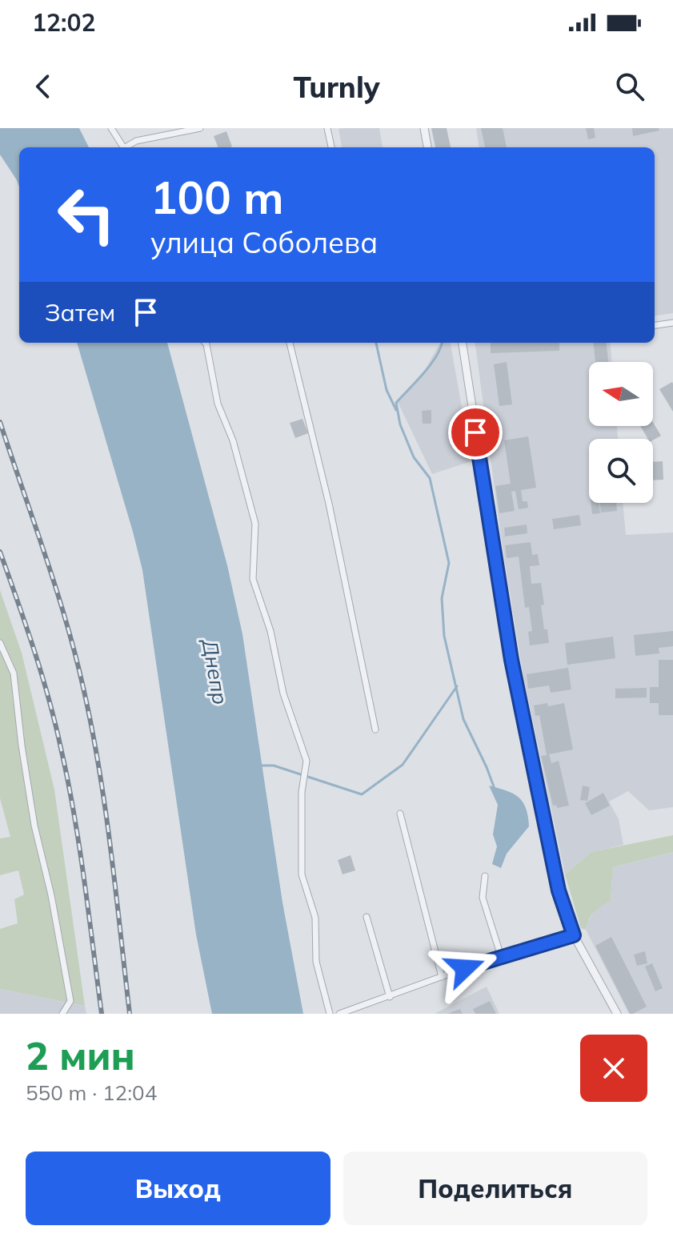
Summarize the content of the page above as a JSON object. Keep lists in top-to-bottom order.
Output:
{
  "water": ["Днепр"],
  "north": "left",
  "page": {
    "status": "12:02",
    "header": "Turnly",
    "turn": ["100 m", "улица Соболева"],
    "then": "Затем",
    "heading": ["2 мин", "550 m · 12:04"],
    "buttons": ["Выход", "Поделиться"]
  }
}
